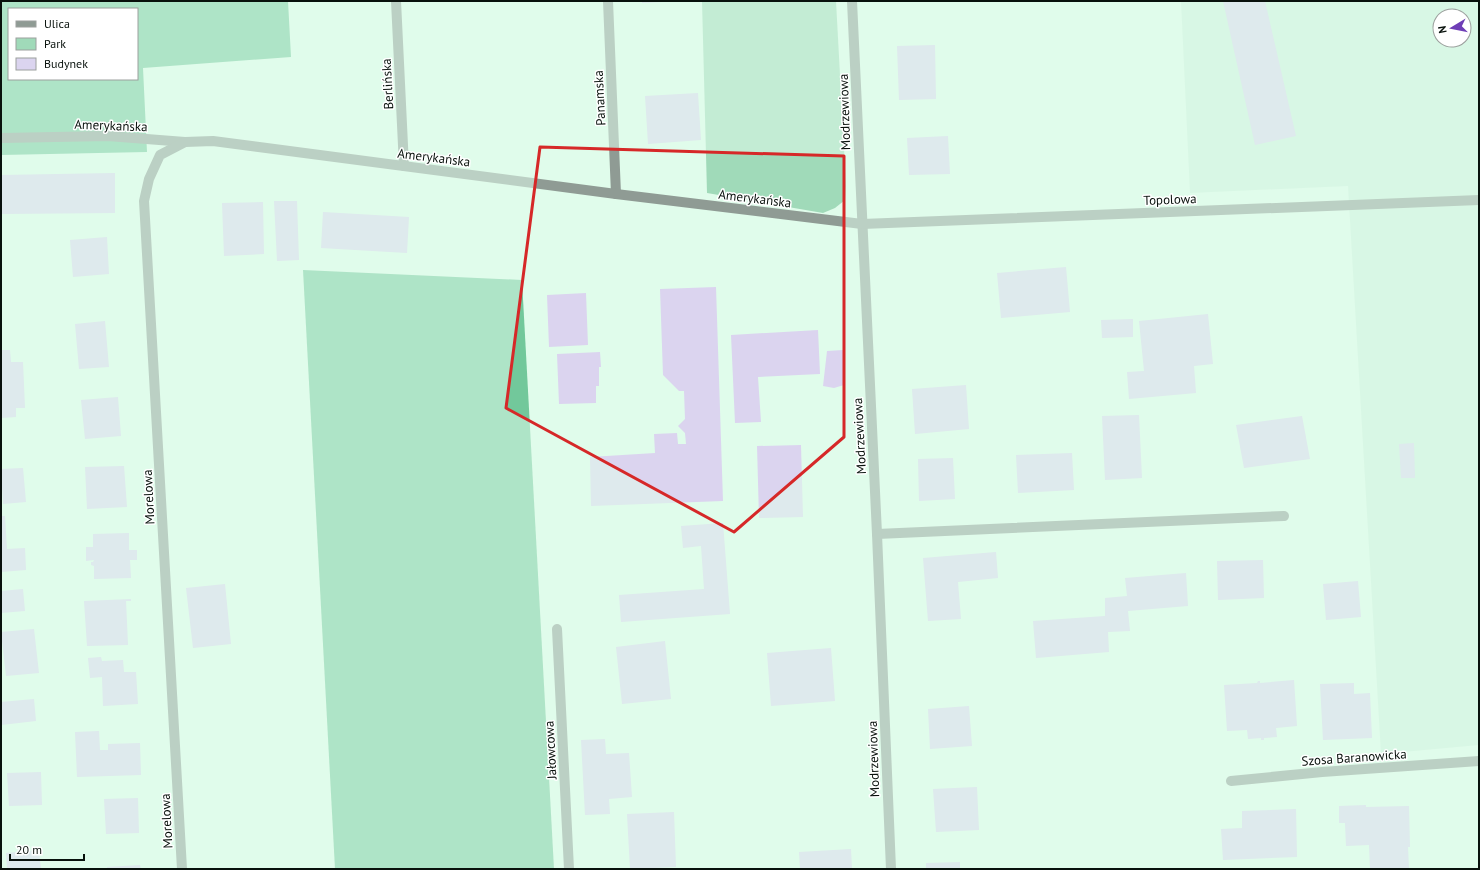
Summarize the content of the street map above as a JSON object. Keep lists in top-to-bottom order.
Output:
{
  "streets": {
    "street": [
      "Berlińska",
      "Panamska",
      "Modrzewiowa",
      "Amerykańska",
      "Topolowa",
      "Morelowa",
      "Jałowcowa",
      "Szosa Baranowicka"
    ]
  },
  "crossings": [
    ["Berlińska", "Amerykańska"],
    ["Panamska", "Amerykańska"],
    ["Modrzewiowa", "Amerykańska"],
    ["Modrzewiowa", "Topolowa"],
    ["Amerykańska", "Topolowa"],
    ["Amerykańska", "Morelowa"]
  ],
  "legend": ["Ulica", "Park", "Budynek"],
  "scale_bar": "20 m",
  "north": "left"
}
